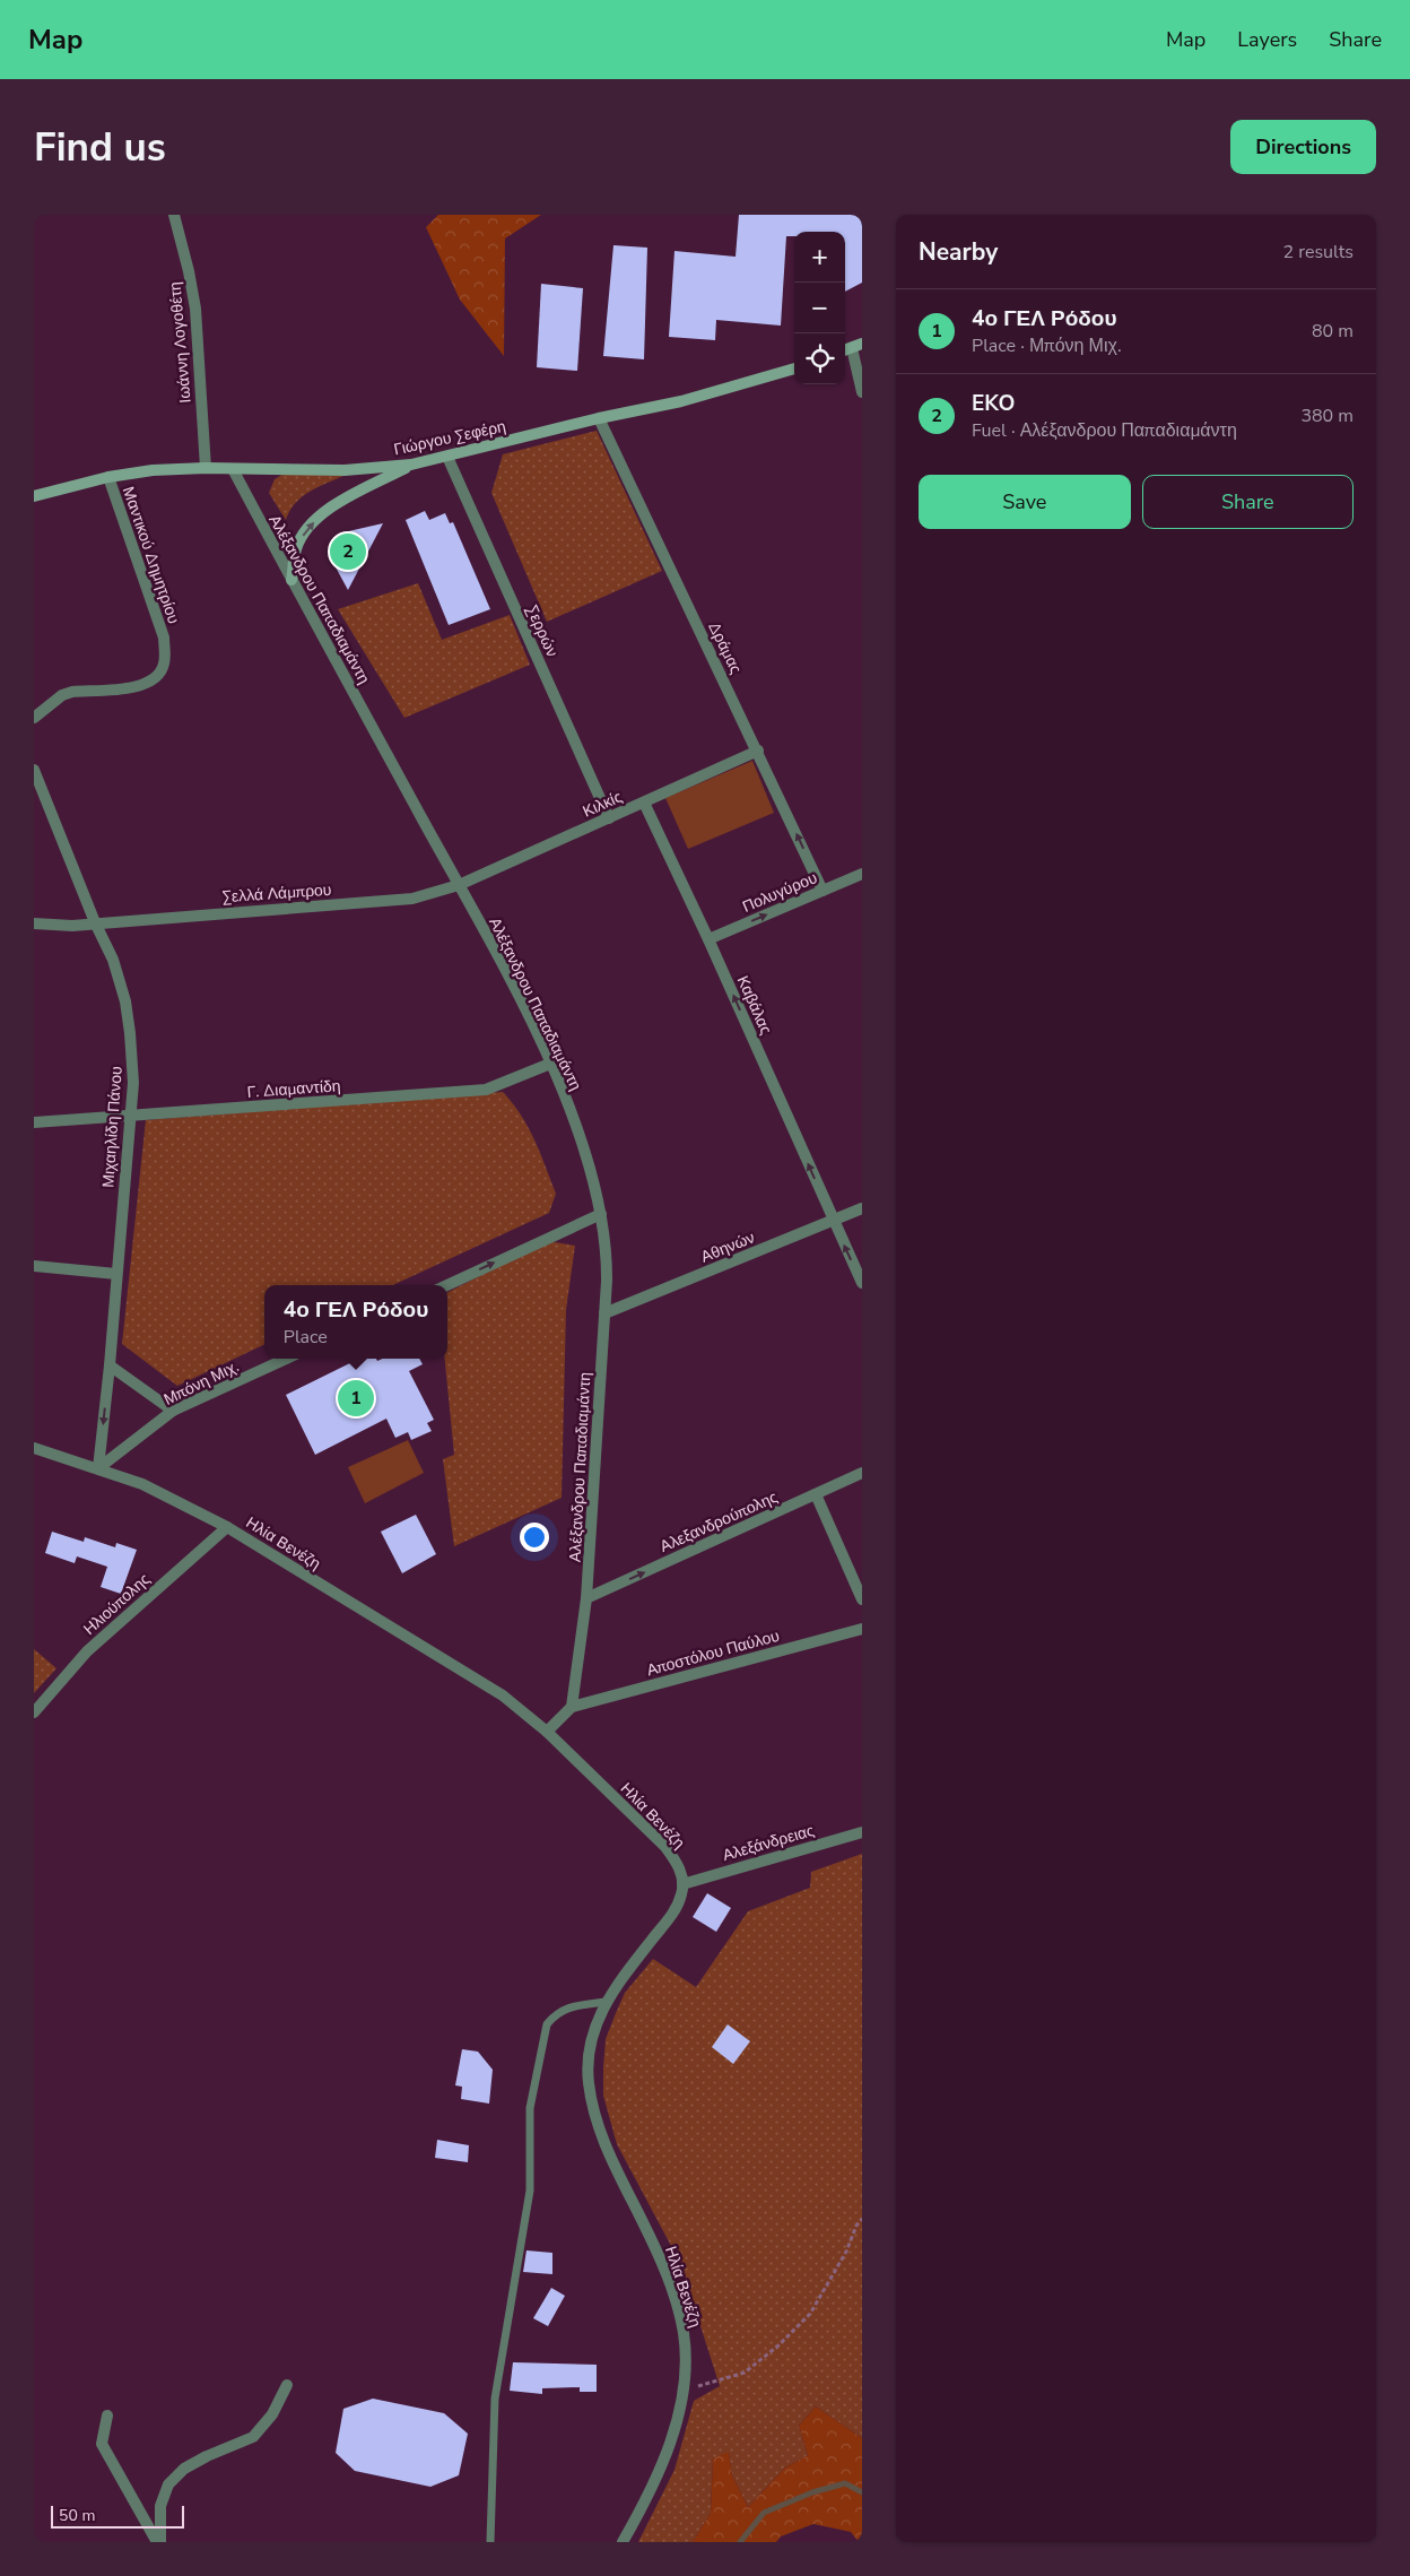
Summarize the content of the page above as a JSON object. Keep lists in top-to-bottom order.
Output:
{
  "streets": {
    "main road": ["Γιώργου Σεφέρη"],
    "street": [
      "Ιωάννη Λογοθέτη",
      "Μαντικού Δημητρίου",
      "Αλέξανδρου Παπαδιαμάντη",
      "Σερρών",
      "Δράμας",
      "Κιλκίς",
      "Πολυγύρου",
      "Σελλά Λάμπρου",
      "Καβάλας",
      "Γ. Διαμαντίδη",
      "Μιχαηλίδη Πάνου",
      "Αθηνών",
      "Μπόνη Μιχ.",
      "Αλεξανδρούπολης",
      "Ηλία Βενέζη",
      "Ηλιούπολης",
      "Αποστόλου Παύλου",
      "Αλεξάνδρειας"
    ]
  },
  "crossings": [
    ["Ιωάννη Λογοθέτη", "Γιώργου Σεφέρη"],
    ["Γιώργου Σεφέρη", "Μαντικού Δημητρίου"],
    ["Γιώργου Σεφέρη", "Αλέξανδρου Παπαδιαμάντη"],
    ["Γιώργου Σεφέρη", "Σερρών"],
    ["Γιώργου Σεφέρη", "Δράμας"],
    ["Αλέξανδρου Παπαδιαμάντη", "Κιλκίς"],
    ["Αλέξανδρου Παπαδιαμάντη", "Σελλά Λάμπρου"],
    ["Αλέξανδρου Παπαδιαμάντη", "Γ. Διαμαντίδη"],
    ["Αλέξανδρου Παπαδιαμάντη", "Αθηνών"],
    ["Αλέξανδρου Παπαδιαμάντη", "Αλεξανδρούπολης"],
    ["Αλέξανδρου Παπαδιαμάντη", "Αποστόλου Παύλου"],
    ["Σερρών", "Κιλκίς"],
    ["Δράμας", "Κιλκίς"],
    ["Δράμας", "Πολυγύρου"],
    ["Κιλκίς", "Σελλά Λάμπρου"],
    ["Κιλκίς", "Καβάλας"],
    ["Πολυγύρου", "Καβάλας"],
    ["Σελλά Λάμπρου", "Μιχαηλίδη Πάνου"],
    ["Καβάλας", "Αθηνών"],
    ["Γ. Διαμαντίδη", "Μιχαηλίδη Πάνου"],
    ["Μιχαηλίδη Πάνου", "Μπόνη Μιχ."],
    ["Μιχαηλίδη Πάνου", "Ηλία Βενέζη"],
    ["Μπόνη Μιχ.", "Ηλία Βενέζη"],
    ["Ηλία Βενέζη", "Ηλιούπολης"],
    ["Ηλία Βενέζη", "Αλεξάνδρειας"]
  ],
  "one_way": ["Πολυγύρου", "Καβάλας", "Αλεξανδρούπολης"],
  "scale_bar": "50 m",
  "page": {
    "header": "Map",
    "nav": ["Map", "Layers", "Share"],
    "buttons": [
      "Directions",
      ["Save", "Share"]
    ],
    "title": "Find us",
    "heading": ["Nearby", "2 results"],
    "map_buttons": ["+", "−"],
    "list": [
      {
        "mark": "1",
        "name": "4ο ΓΕΛ Ρόδου",
        "note": "Place · Μπόνη Μιχ.",
        "value": "80 m"
      },
      {
        "mark": "2",
        "name": "EKO",
        "note": "Fuel · Αλέξανδρου Παπαδιαμάντη",
        "value": "380 m"
      }
    ],
    "pins": ["2", "1"],
    "popup": ["4ο ΓΕΛ Ρόδου", "Place"],
    "scale": "50 m"
  }
}
